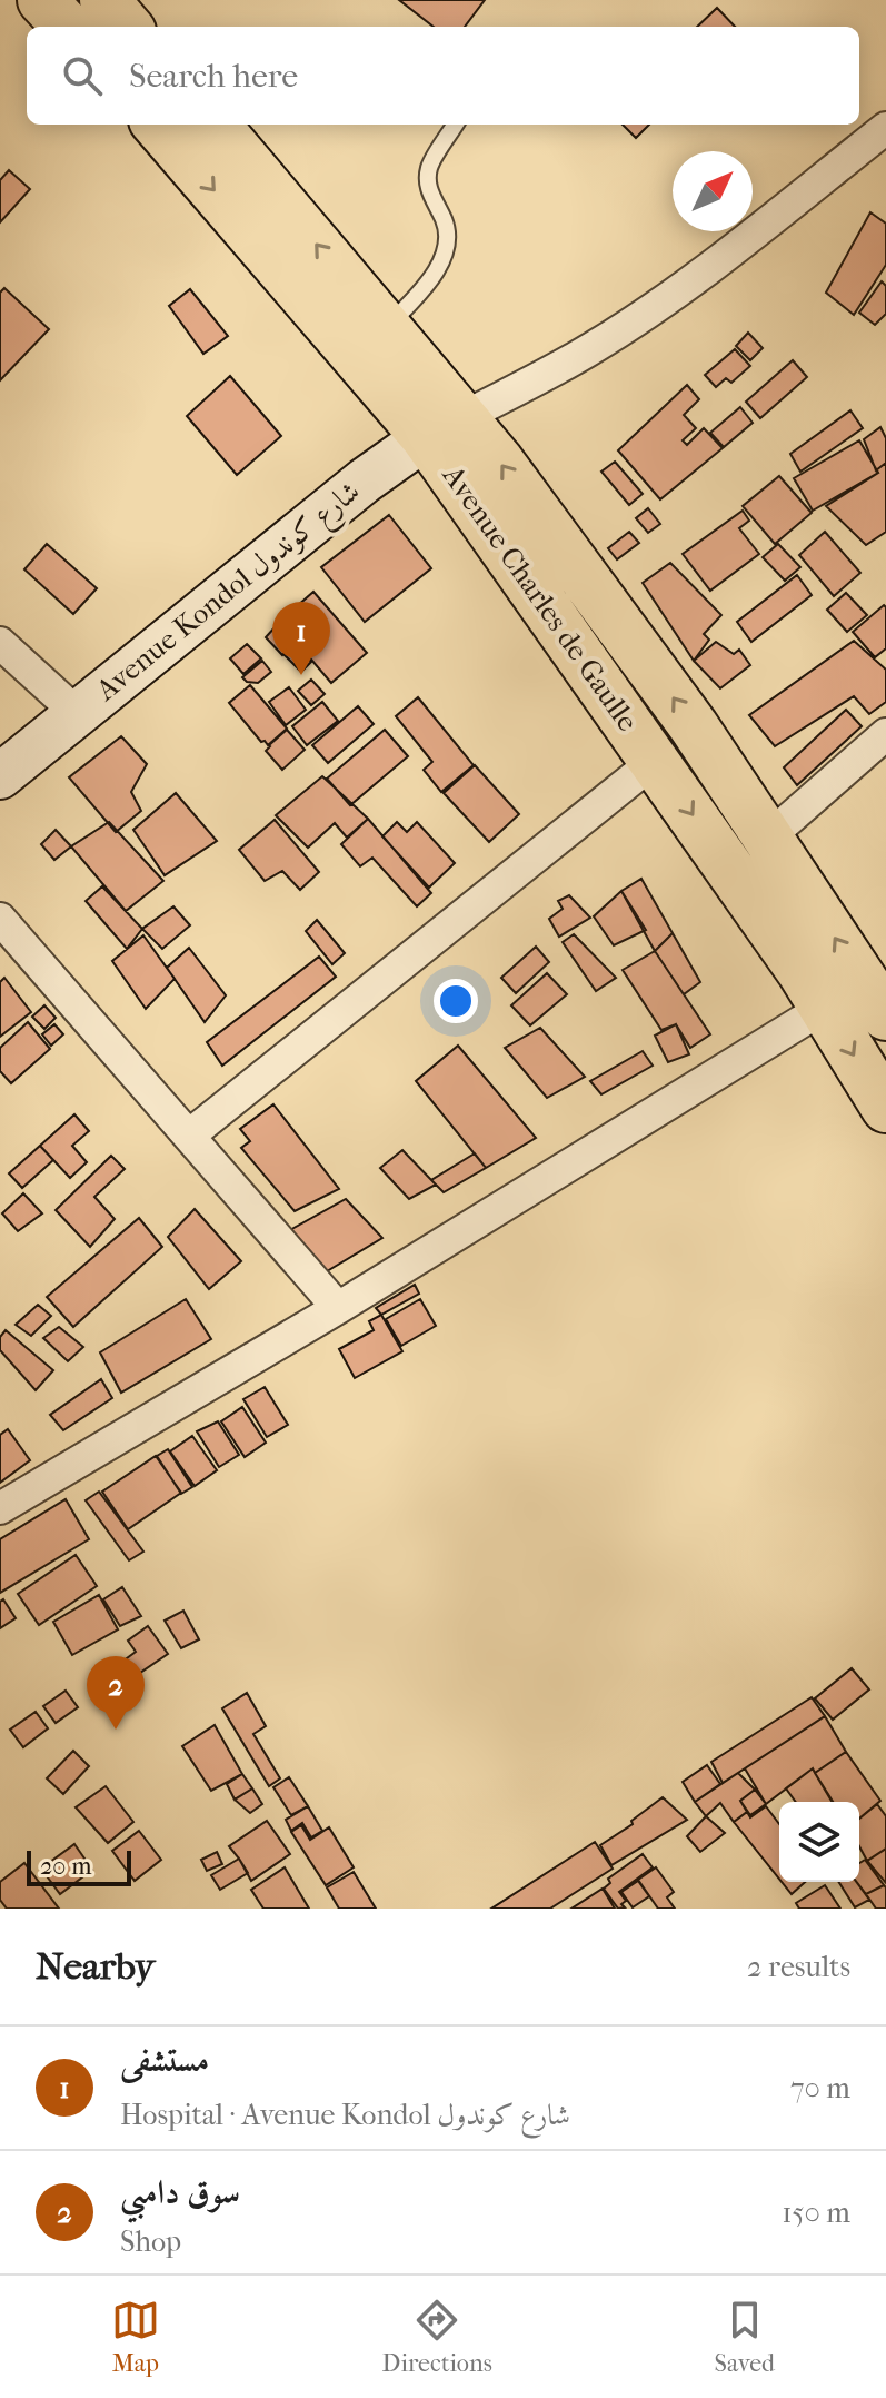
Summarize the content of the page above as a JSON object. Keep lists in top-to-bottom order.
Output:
{
  "streets": {
    "main road": ["Avenue Charles de Gaulle"],
    "street": ["Avenue Kondol شارع كوندول"]
  },
  "crossings": [
    ["Avenue Kondol شارع كوندول", "Avenue Charles de Gaulle"]
  ],
  "scale_bar": "20 m",
  "north": "top right",
  "page": {
    "search": "Search here",
    "pins": ["1", "2"],
    "scale": "20 m",
    "heading": ["Nearby", "2 results"],
    "list": [
      {
        "mark": "1",
        "name": "مستشفى",
        "note": "Hospital · Avenue Kondol شارع كوندول",
        "value": "70 m"
      },
      {
        "mark": "2",
        "name": "سوق دامبي",
        "note": "Shop",
        "value": "150 m"
      }
    ],
    "nav": ["Map", "Directions", "Saved"]
  }
}
